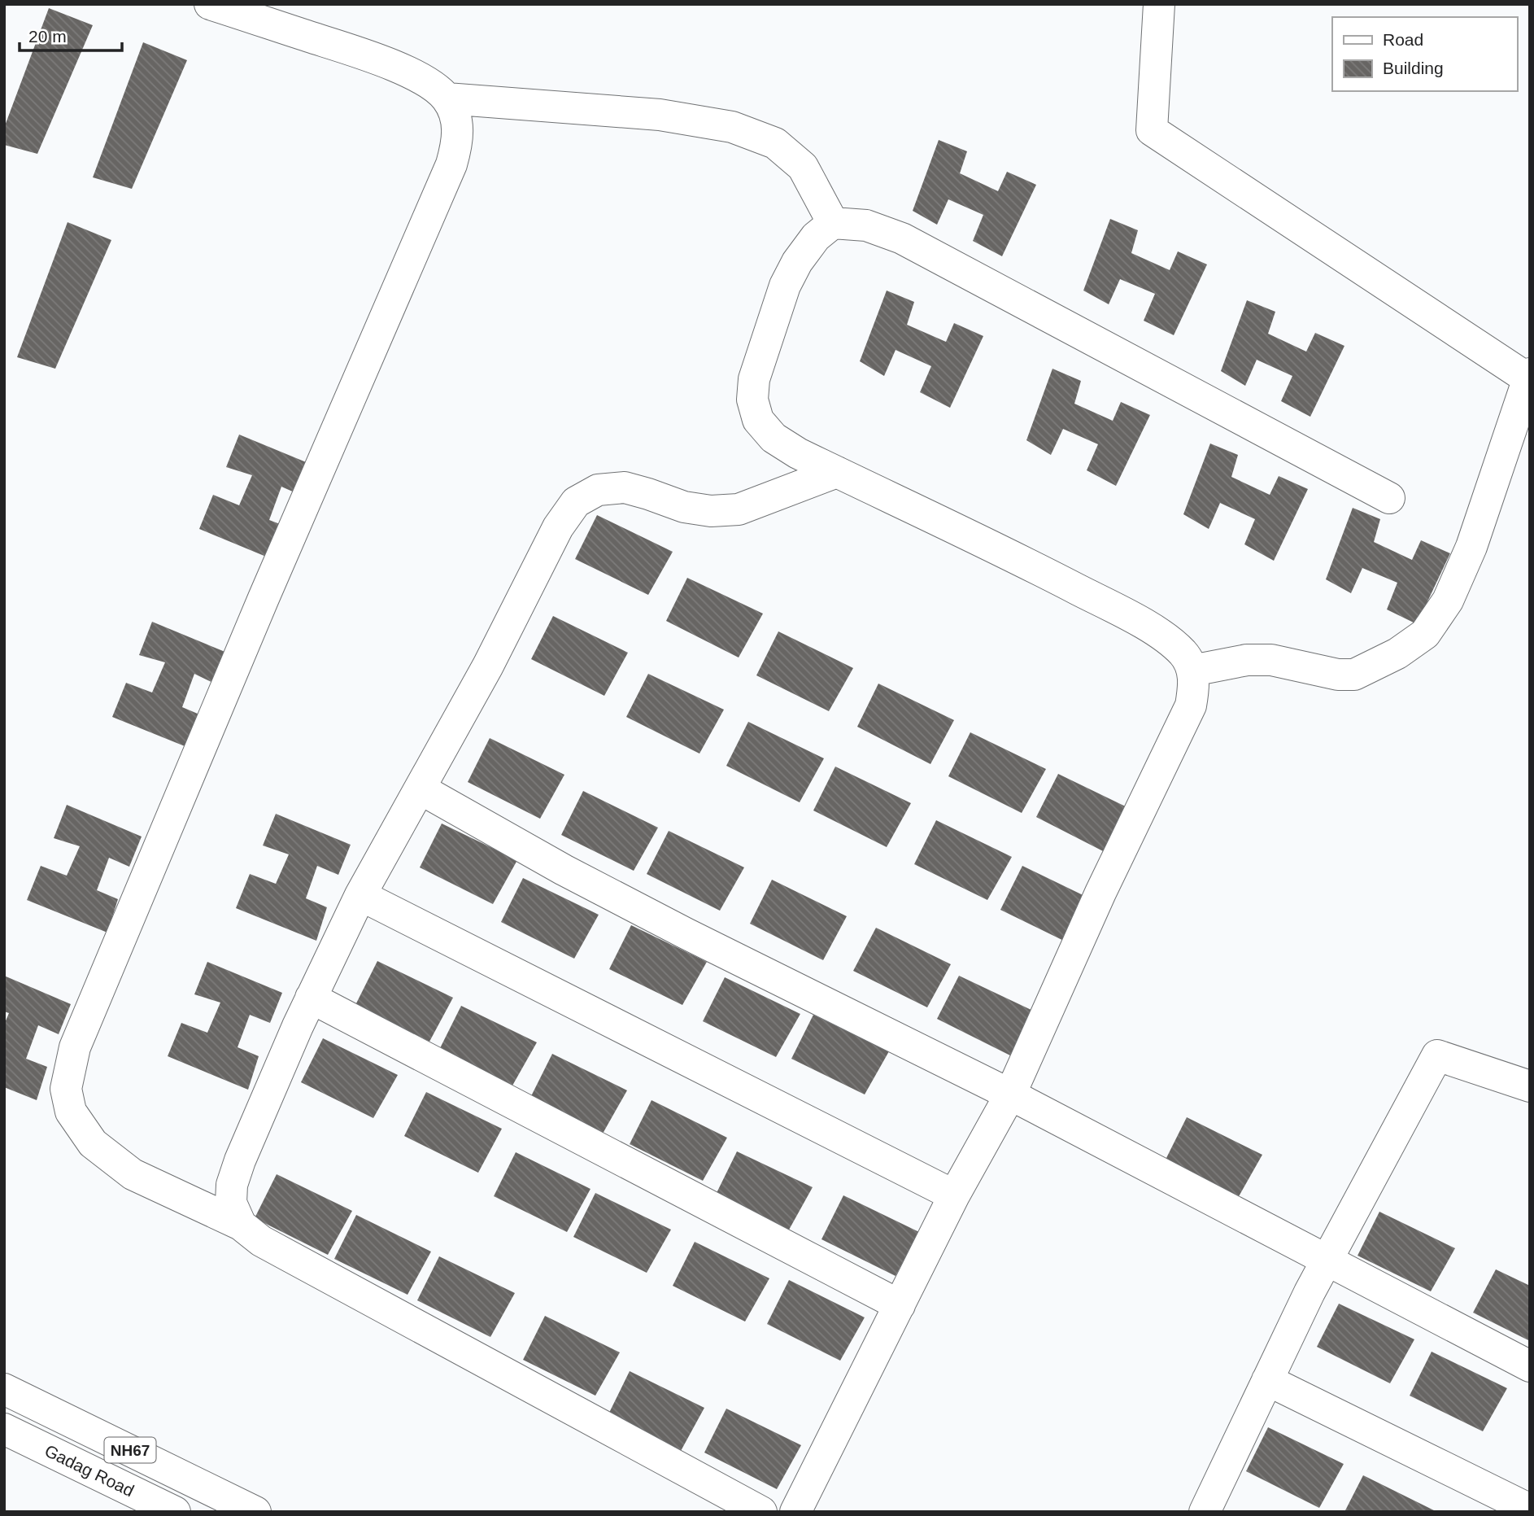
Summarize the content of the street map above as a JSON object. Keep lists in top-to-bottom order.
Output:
{
  "streets": {
    "main road": ["NH67", "Gadag Road"]
  },
  "legend": ["Road", "Building"],
  "scale_bar": "20 m"
}
